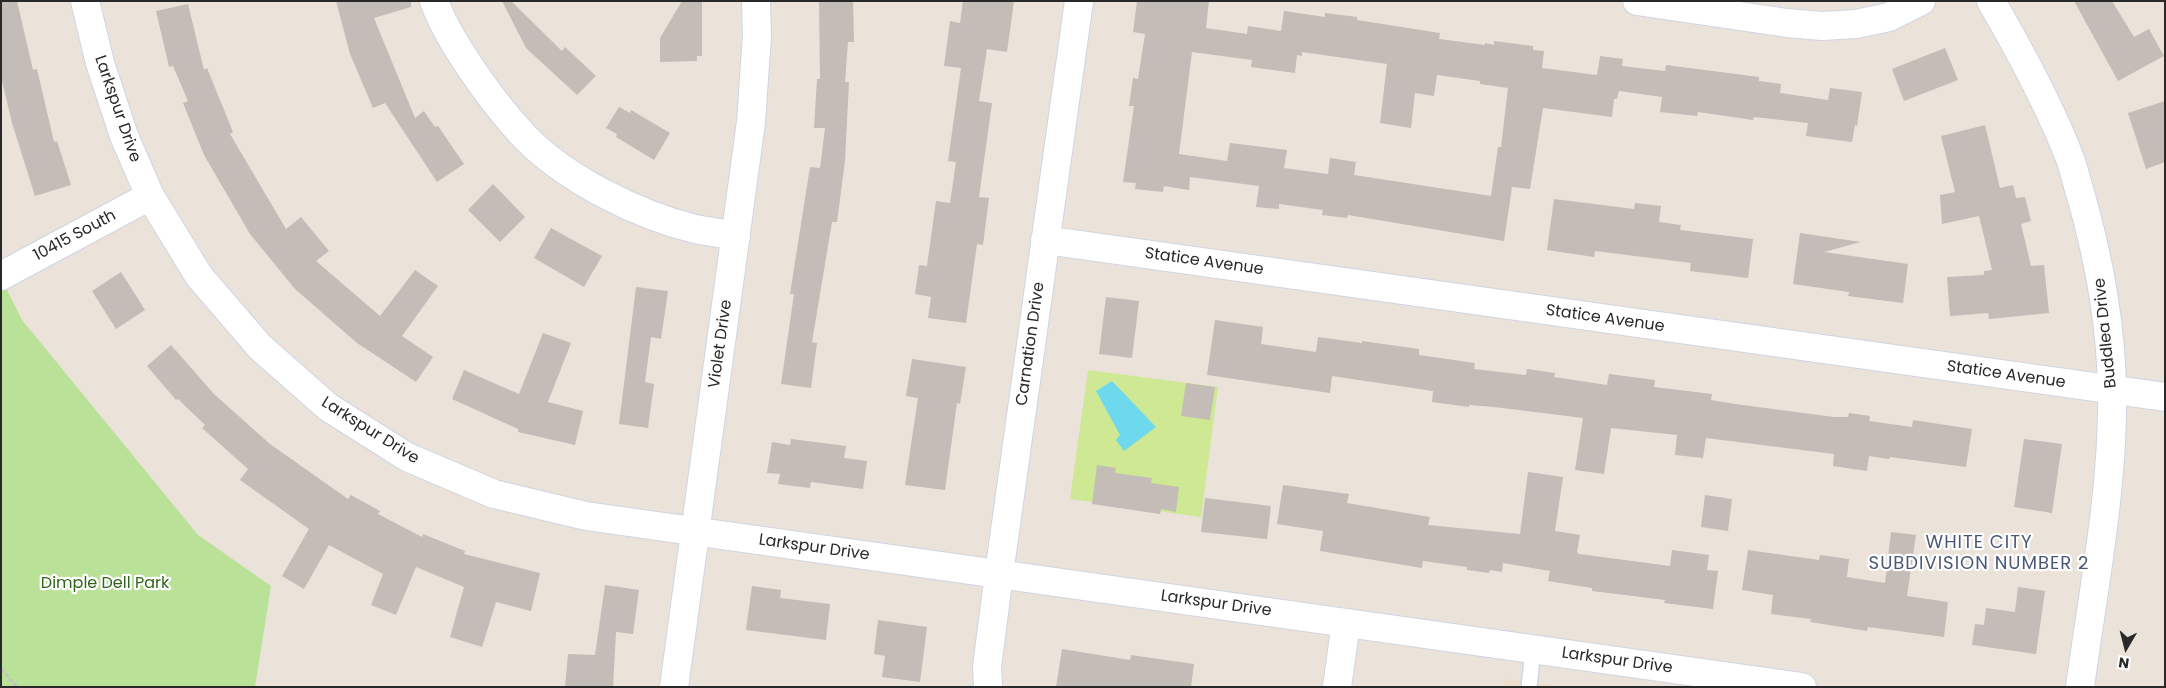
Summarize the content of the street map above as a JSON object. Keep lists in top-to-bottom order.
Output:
{
  "streets": {
    "street": [
      "Larkspur Drive",
      "10415 South",
      "Statice Avenue",
      "Buddlea Drive",
      "Violet Drive",
      "Carnation Drive"
    ]
  },
  "crossings": [
    ["Larkspur Drive", "10415 South"],
    ["Larkspur Drive", "Violet Drive"],
    ["Larkspur Drive", "Carnation Drive"],
    ["Statice Avenue", "Buddlea Drive"],
    ["Statice Avenue", "Carnation Drive"]
  ],
  "districts": ["WHITE CITY SUBDIVISION NUMBER 2"],
  "parks": ["Dimple Dell Park"],
  "north": "bottom"
}
